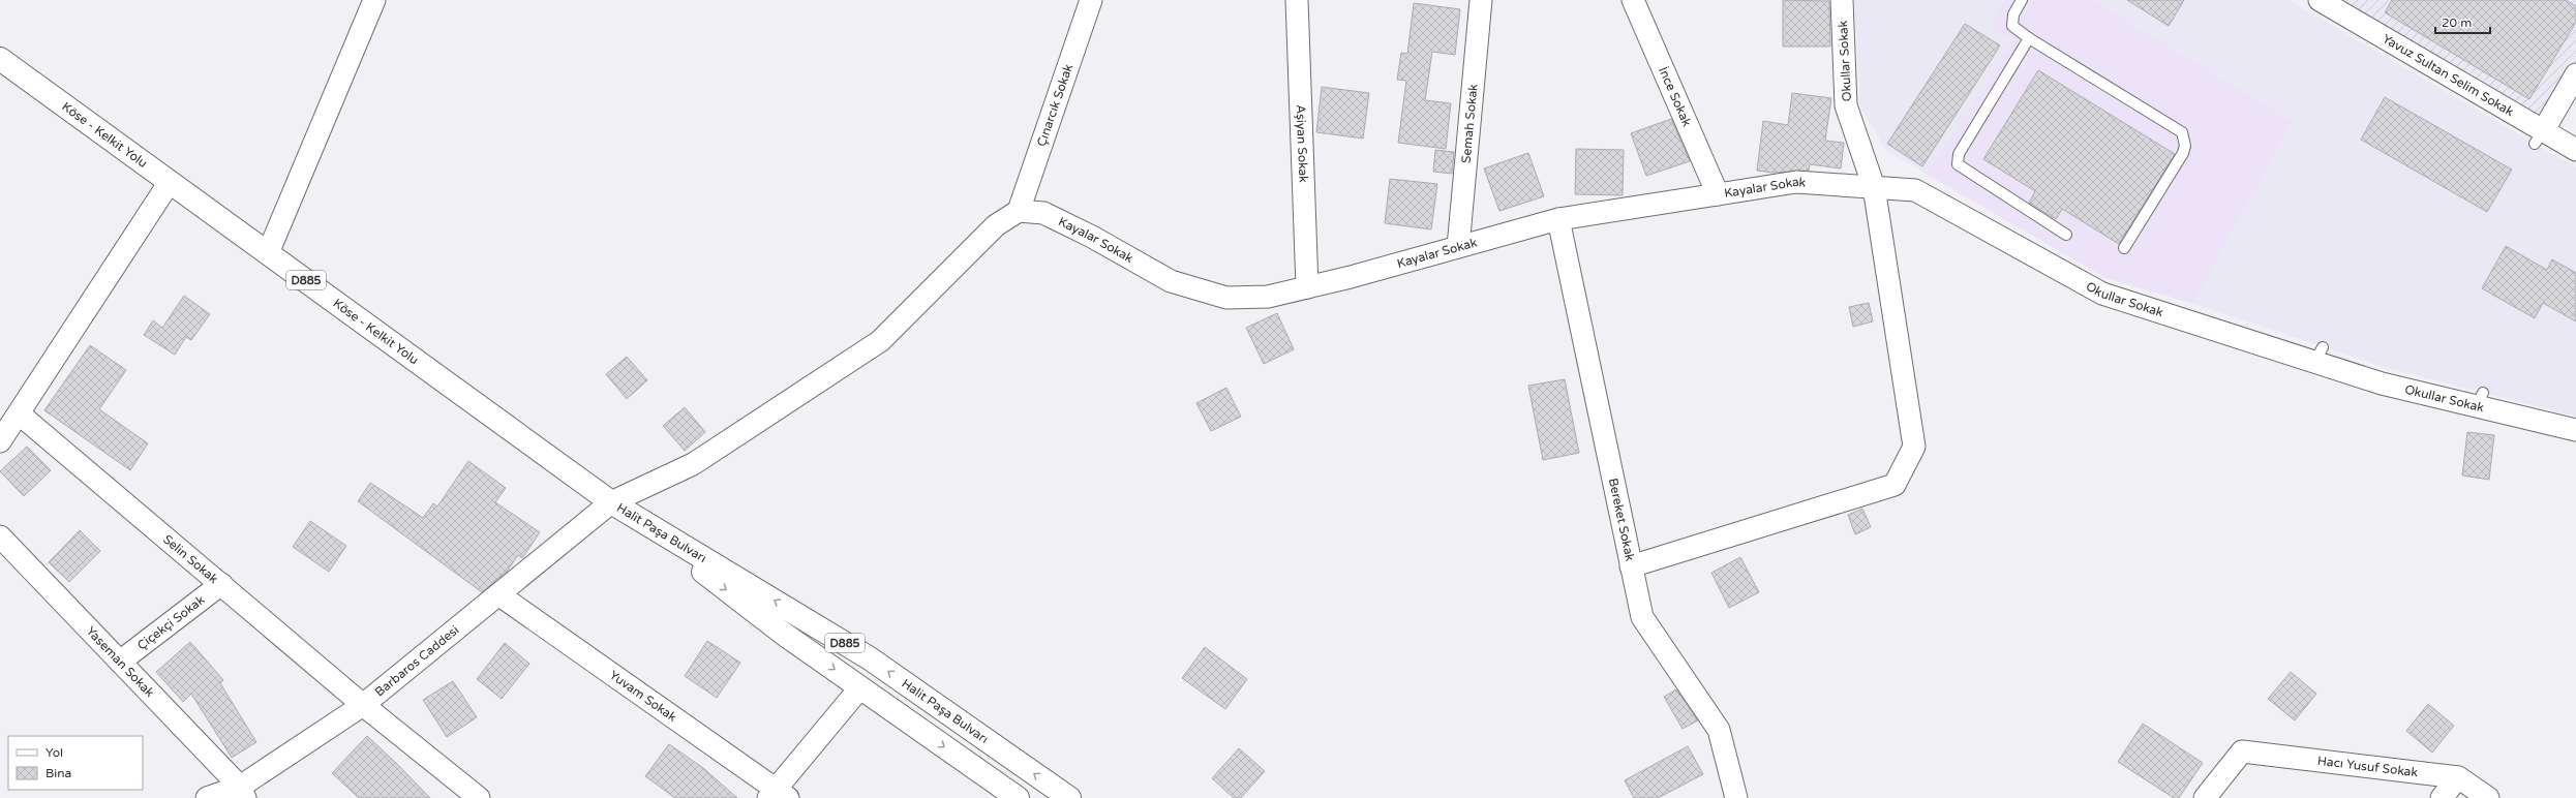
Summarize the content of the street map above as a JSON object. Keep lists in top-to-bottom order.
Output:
{
  "streets": {
    "main road": ["Köse - Kelkit Yolu", "D885", "Halit Paşa Bulvarı"],
    "street": [
      "Okullar Sokak",
      "Yavuz Sultan Selim Sokak",
      "İnce Sokak",
      "Çınarcık Sokak",
      "Semah Sokak",
      "Aşiyan Sokak",
      "Kayalar Sokak",
      "Bereket Sokak",
      "Selin Sokak",
      "Çiçekçi Sokak",
      "Yaseman Sokak",
      "Barbaros Caddesi",
      "Yuvam Sokak",
      "Hacı Yusuf Sokak"
    ]
  },
  "crossings": [
    ["Okullar Sokak", "Kayalar Sokak"],
    ["İnce Sokak", "Kayalar Sokak"],
    ["Çınarcık Sokak", "Kayalar Sokak"],
    ["Çınarcık Sokak", "Barbaros Caddesi"],
    ["Semah Sokak", "Kayalar Sokak"],
    ["Köse - Kelkit Yolu", "Halit Paşa Bulvarı"],
    ["Köse - Kelkit Yolu", "Barbaros Caddesi"],
    ["Aşiyan Sokak", "Kayalar Sokak"],
    ["Kayalar Sokak", "Bereket Sokak"],
    ["Kayalar Sokak", "Barbaros Caddesi"],
    ["Halit Paşa Bulvarı", "Barbaros Caddesi"],
    ["Selin Sokak", "Çiçekçi Sokak"],
    ["Selin Sokak", "Barbaros Caddesi"],
    ["Çiçekçi Sokak", "Yaseman Sokak"],
    ["Yaseman Sokak", "Barbaros Caddesi"],
    ["Barbaros Caddesi", "Yuvam Sokak"]
  ],
  "legend": ["Yol", "Bina"],
  "scale_bar": "20 m"
}
